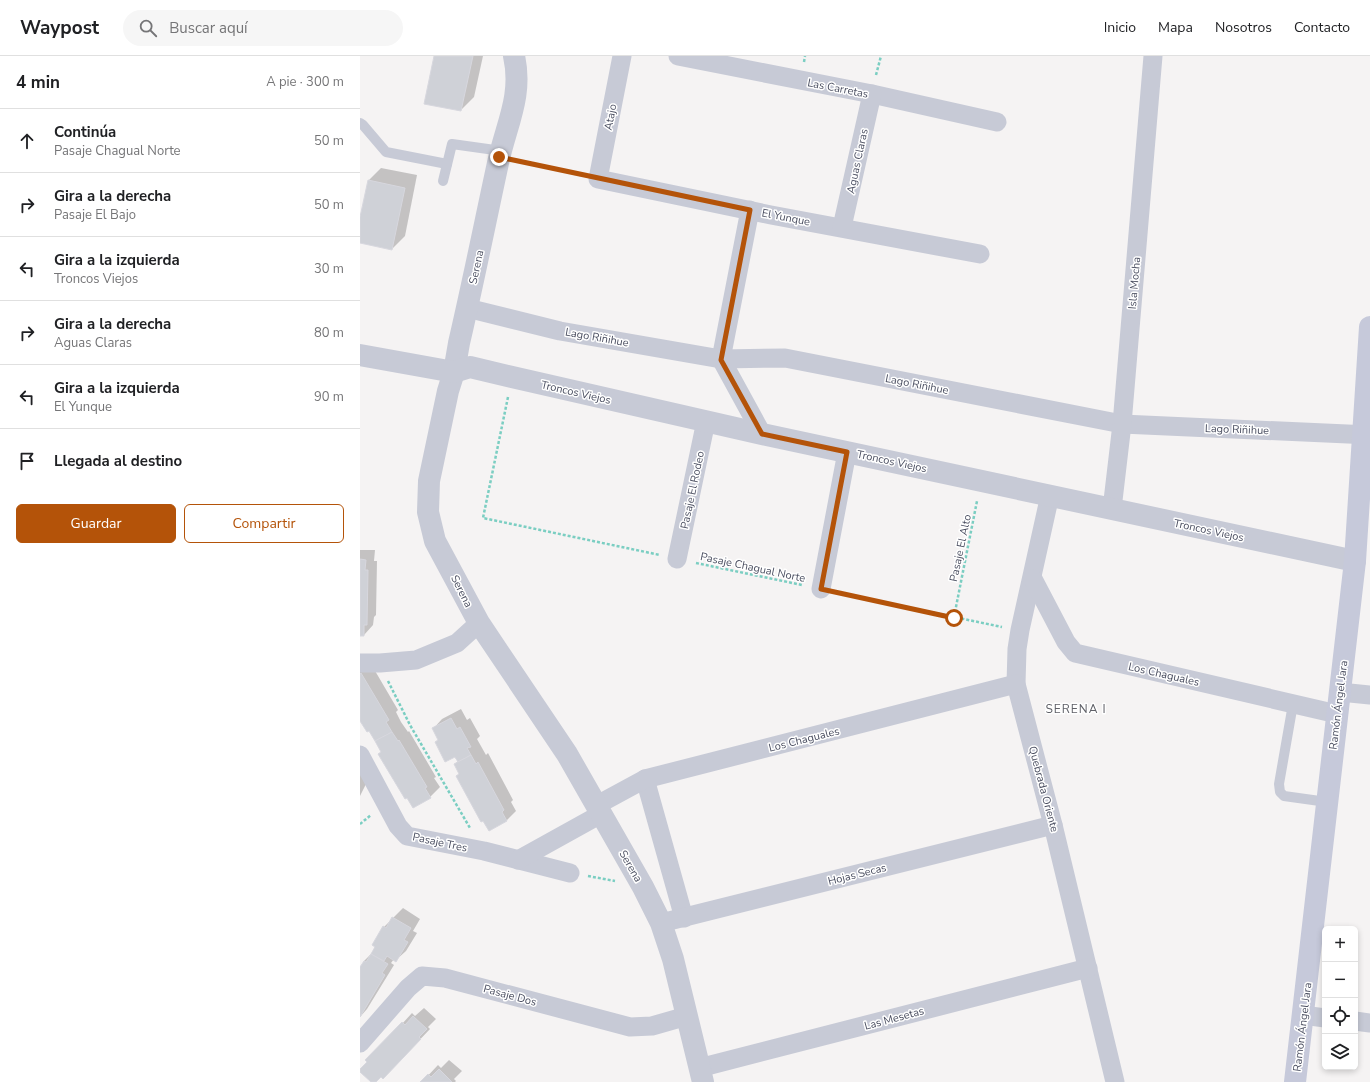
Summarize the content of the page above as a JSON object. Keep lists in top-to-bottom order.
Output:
{
  "streets": {
    "main road": ["Ramón Ángel Jara"],
    "street": [
      "Las Carretas",
      "Atajo",
      "Aguas Claras",
      "El Yunque",
      "Serena",
      "Isla Mocha",
      "Lago Riñihue",
      "Troncos Viejos",
      "Pasaje El Rodeo",
      "Los Chaguales",
      "Quebrada Oriente",
      "Pasaje Tres",
      "Hojas Secas",
      "Pasaje Dos",
      "Las Mesetas"
    ],
    "path": ["Pasaje El Alto", "Pasaje Chagual Norte"]
  },
  "crossings": [
    ["Las Carretas", "Aguas Claras"],
    ["Atajo", "El Yunque"],
    ["Aguas Claras", "El Yunque"],
    ["Serena", "Lago Riñihue"],
    ["Serena", "Troncos Viejos"],
    ["Serena", "Los Chaguales"],
    ["Serena", "Hojas Secas"],
    ["Serena", "Pasaje Dos"],
    ["Serena", "Las Mesetas"],
    ["Isla Mocha", "Lago Riñihue"],
    ["Isla Mocha", "Troncos Viejos"],
    ["Lago Riñihue", "Ramón Ángel Jara"],
    ["Troncos Viejos", "Pasaje El Rodeo"],
    ["Troncos Viejos", "Pasaje El Alto"],
    ["Troncos Viejos", "Pasaje Chagual Norte"],
    ["Troncos Viejos", "Ramón Ángel Jara"],
    ["Troncos Viejos", "Quebrada Oriente"],
    ["Pasaje El Rodeo", "Pasaje Chagual Norte"],
    ["Pasaje El Alto", "Pasaje Chagual Norte"],
    ["Pasaje Chagual Norte", "Quebrada Oriente"],
    ["Los Chaguales", "Ramón Ángel Jara"],
    ["Los Chaguales", "Quebrada Oriente"],
    ["Quebrada Oriente", "Hojas Secas"],
    ["Quebrada Oriente", "Las Mesetas"]
  ],
  "districts": ["SERENA I"],
  "page": {
    "header": "Waypost",
    "search": "Buscar aquí",
    "nav": [
      "Inicio",
      "Mapa",
      "Nosotros",
      "Contacto"
    ],
    "heading": ["4 min", "A pie · 300 m"],
    "list": [
      ["Continúa", "Pasaje Chagual Norte", "50 m"],
      ["Gira a la derecha", "Pasaje El Bajo", "50 m"],
      ["Gira a la izquierda", "Troncos Viejos", "30 m"],
      ["Gira a la derecha", "Aguas Claras", "80 m"],
      ["Gira a la izquierda", "El Yunque", "90 m"],
      "Llegada al destino"
    ],
    "buttons": ["Guardar", "Compartir"],
    "map_buttons": ["+", "−"]
  }
}
